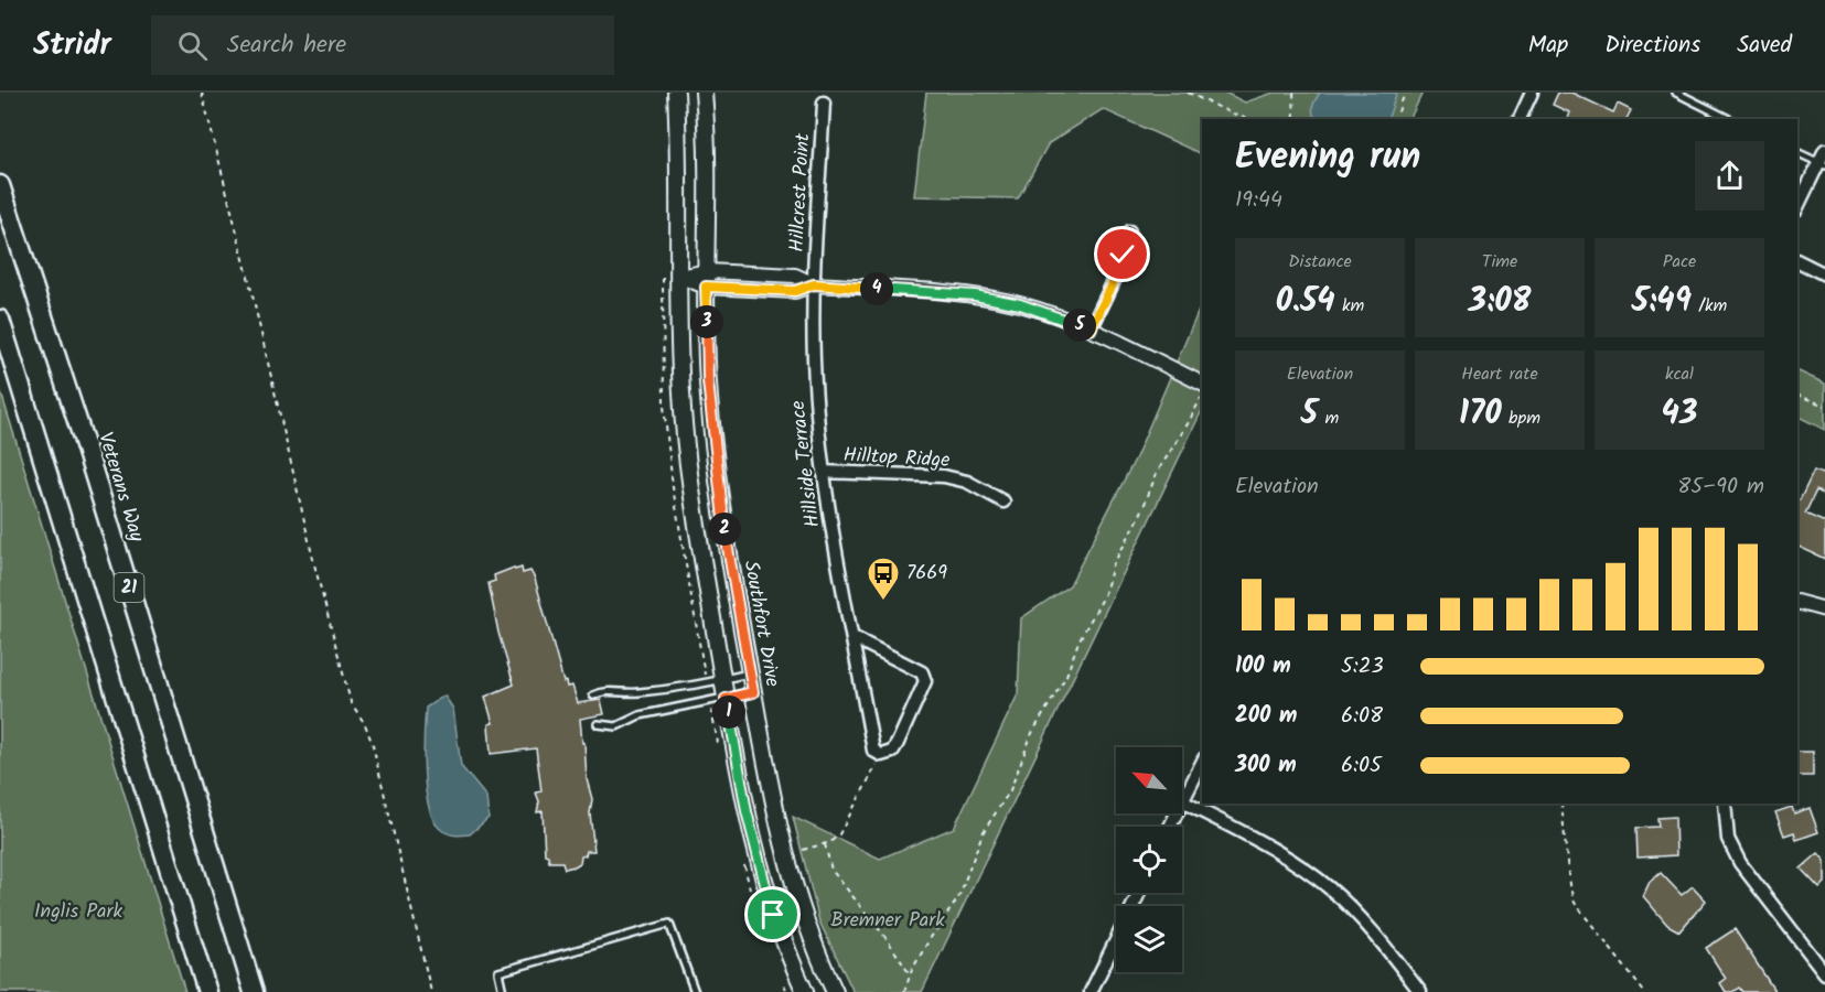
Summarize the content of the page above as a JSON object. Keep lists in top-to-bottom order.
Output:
{
  "streets": {
    "main road": ["Veterans Way", "21", "Southfort Drive"],
    "street": ["Hillcrest Point", "Hilltop Ridge", "Hillside Terrace"]
  },
  "crossings": [
    ["Hillcrest Point", "Hillside Terrace"],
    ["Hilltop Ridge", "Hillside Terrace"]
  ],
  "parks": ["Inglis Park", "Bremner Park"],
  "places": {
    "bus stop": ["7669"]
  },
  "north": "top left",
  "page": {
    "header": "Stridr",
    "search": "Search here",
    "nav": ["Map", "Directions", "Saved"],
    "heading": ["Evening run", "19:44"],
    "stats": [
      ["Distance", "0.54 km"],
      ["Time", "3:08"],
      ["Pace", "5:49 /km"],
      ["Elevation", "5 m"],
      ["Heart rate", "170 bpm"],
      ["kcal", "43"]
    ],
    "pins": [
      "4",
      "3",
      "5",
      "2",
      "1"
    ],
    "chart": ["Elevation", "85–90 m"],
    "list": [
      {
        "name": "100 m",
        "note": "5:23"
      },
      {
        "name": "200 m",
        "note": "6:08"
      },
      {
        "name": "300 m",
        "note": "6:05"
      }
    ]
  }
}
